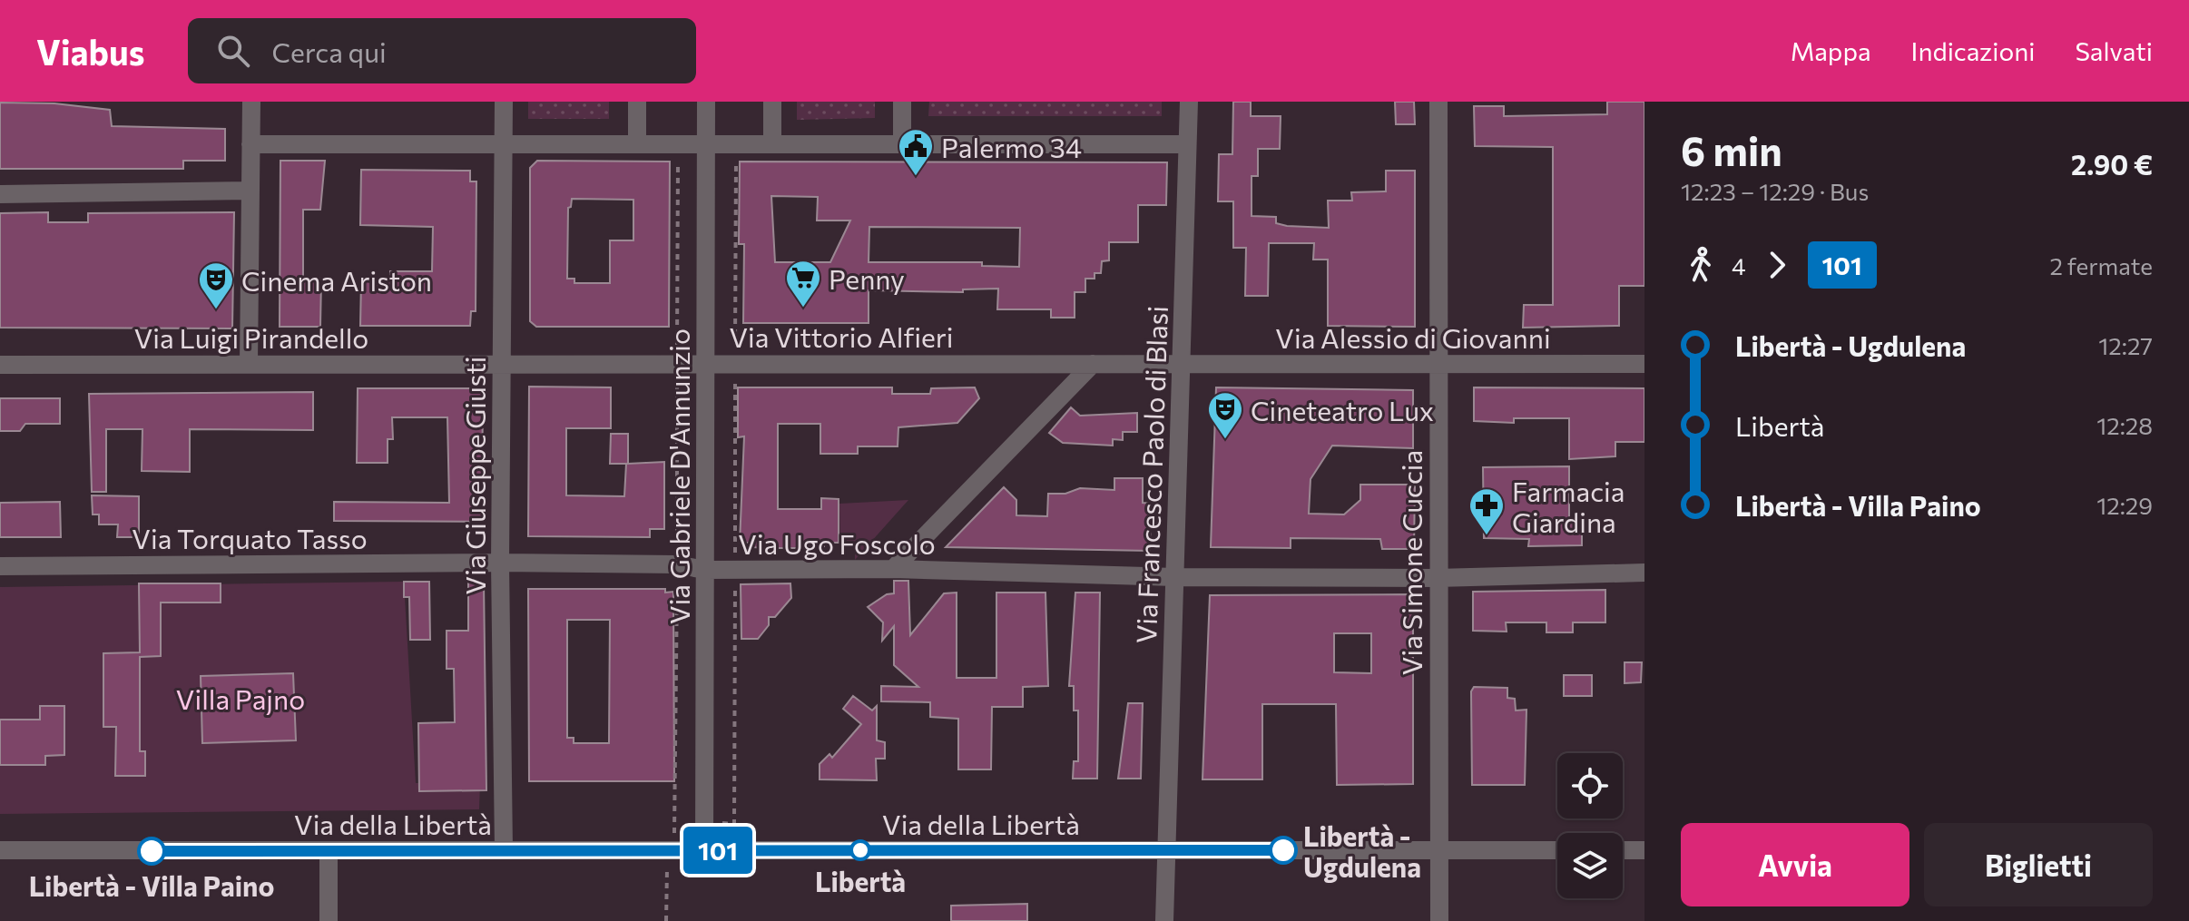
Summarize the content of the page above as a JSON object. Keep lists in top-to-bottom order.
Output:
{
  "streets": {
    "street": [
      "Via Vittorio Alfieri",
      "Via Luigi Pirandello",
      "Via Alessio di Giovanni",
      "Via Francesco Paolo di Blasi",
      "Via Giuseppe Giusti",
      "Via Gabriele D'Annunzio",
      "Via Torquato Tasso",
      "Via Ugo Foscolo",
      "Via Simone Cuccia",
      "Via della Libertà"
    ]
  },
  "crossings": [
    ["Via Vittorio Alfieri", "Via Luigi Pirandello"],
    ["Via Vittorio Alfieri", "Via Alessio di Giovanni"],
    ["Via Vittorio Alfieri", "Via Francesco Paolo di Blasi"],
    ["Via Vittorio Alfieri", "Via Giuseppe Giusti"],
    ["Via Vittorio Alfieri", "Via Gabriele D'Annunzio"],
    ["Via Luigi Pirandello", "Via Giuseppe Giusti"],
    ["Via Alessio di Giovanni", "Via Francesco Paolo di Blasi"],
    ["Via Alessio di Giovanni", "Via Simone Cuccia"],
    ["Via Francesco Paolo di Blasi", "Via Ugo Foscolo"],
    ["Via Francesco Paolo di Blasi", "Via della Libertà"],
    ["Via Giuseppe Giusti", "Via Torquato Tasso"],
    ["Via Giuseppe Giusti", "Via Ugo Foscolo"],
    ["Via Giuseppe Giusti", "Via della Libertà"],
    ["Via Gabriele D'Annunzio", "Via Ugo Foscolo"],
    ["Via Gabriele D'Annunzio", "Via della Libertà"],
    ["Via Torquato Tasso", "Via Ugo Foscolo"],
    ["Via Ugo Foscolo", "Via Simone Cuccia"],
    ["Via Simone Cuccia", "Via della Libertà"]
  ],
  "parks": ["Villa Pajno"],
  "places": {
    "public building": ["Palermo 34"],
    "supermarket": ["Penny"],
    "theatre": ["Cinema Ariston", "Cineteatro Lux"],
    "pharmacy": ["Farmacia Giardina"],
    "other": ["Libertà", "Libertà - Ugdulena", "Libertà - Villa Paino"]
  },
  "lines": ["bus line 101"],
  "page": {
    "header": "Viabus",
    "search": "Cerca qui",
    "nav": ["Mappa", "Indicazioni", "Salvati"],
    "on_map": "101",
    "heading": ["6 min", "12:23 – 12:29 · Bus", "2.90 €"],
    "legs": ["4", "101", "2 fermate"],
    "list": [
      {
        "name": "Libertà - Ugdulena",
        "value": "12:27"
      },
      {
        "name": "Libertà",
        "value": "12:28"
      },
      {
        "name": "Libertà - Villa Paino",
        "value": "12:29"
      }
    ],
    "buttons": ["Avvia", "Biglietti"]
  }
}
